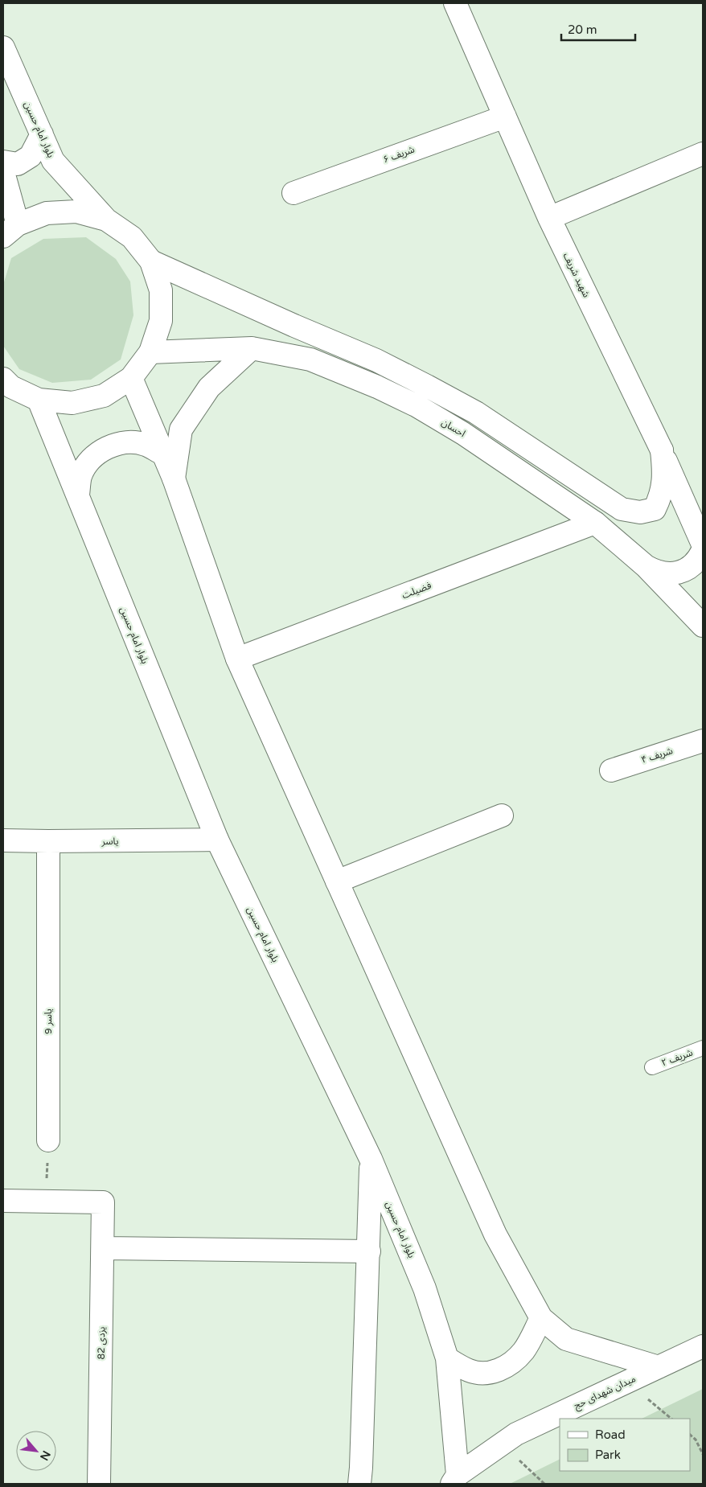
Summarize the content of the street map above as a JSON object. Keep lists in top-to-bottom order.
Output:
{
  "streets": {
    "street": [
      "بلوار امام حسین",
      "شریف ۶",
      "شهید شریف",
      "احسان",
      "فضیلت",
      "شریف ۴",
      "یاسر",
      "یاسر 9",
      "یزدی 82",
      "میدان شهدای حج"
    ],
    "lane": ["شریف ۲"]
  },
  "crossings": [
    ["بلوار امام حسین", "یاسر"],
    ["بلوار امام حسین", "میدان شهدای حج"],
    ["شریف ۶", "شهید شریف"],
    ["احسان", "فضیلت"],
    ["یاسر", "یاسر 9"]
  ],
  "legend": ["Road", "Park"],
  "scale_bar": "20 m",
  "north": "bottom right"
}
